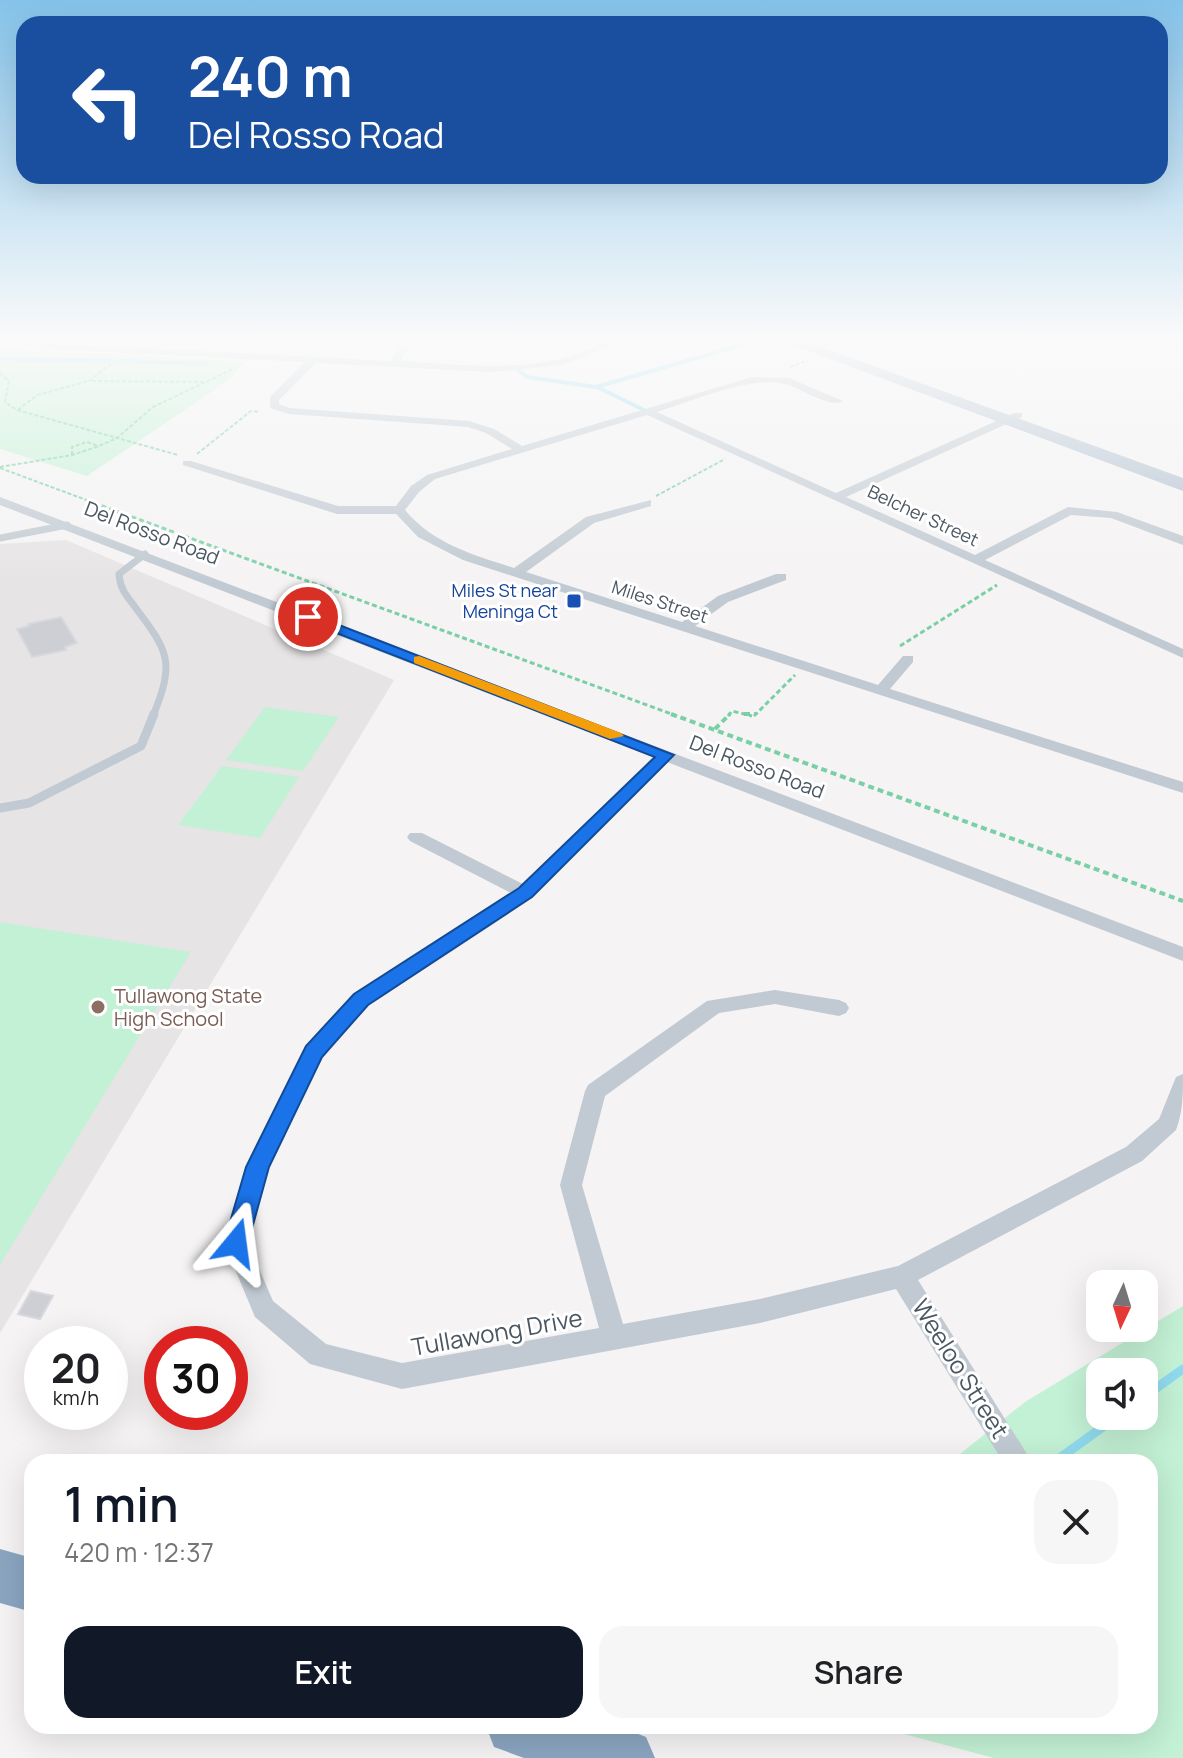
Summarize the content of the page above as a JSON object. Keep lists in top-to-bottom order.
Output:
{
  "streets": {
    "street": [
      "Belcher Street",
      "Del Rosso Road",
      "Miles Street",
      "Tullawong Drive",
      "Weeloo Street"
    ]
  },
  "crossings": [
    ["Del Rosso Road", "Tullawong Drive"],
    ["Tullawong Drive", "Weeloo Street"]
  ],
  "places": {
    "transit": ["Miles St near Meninga Ct"],
    "other": ["Tullawong State High School"]
  },
  "north": "bottom",
  "page": {
    "turn": ["240 m", "Del Rosso Road"],
    "speed": "20 km/h",
    "limit": "30",
    "heading": ["1 min", "420 m · 12:37"],
    "buttons": ["Exit", "Share"]
  }
}
